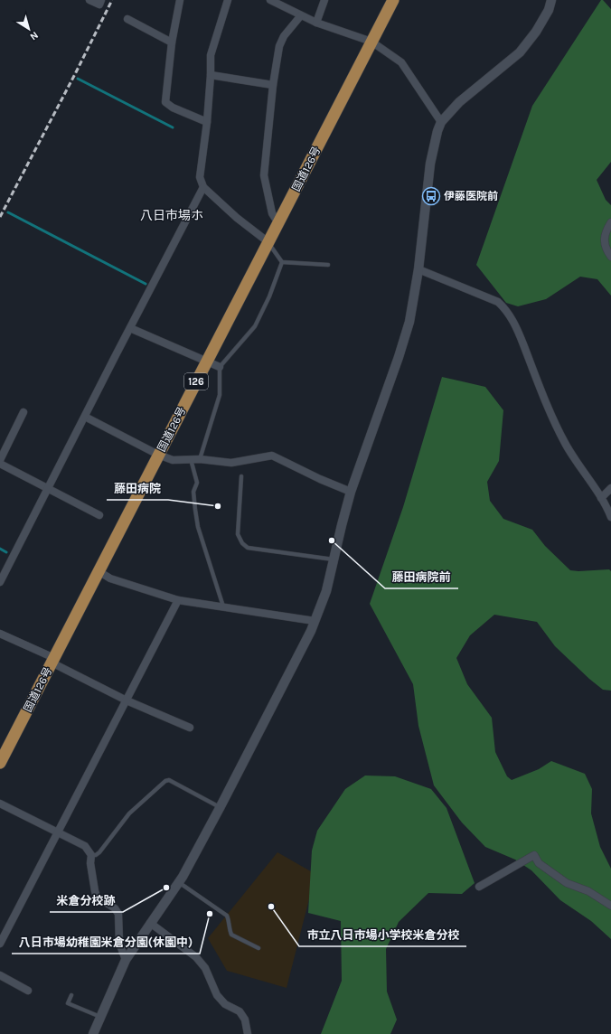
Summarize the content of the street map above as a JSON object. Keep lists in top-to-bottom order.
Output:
{
  "streets": {
    "highway": ["国道126号", "126"]
  },
  "districts": ["八日市場ホ"],
  "places": {
    "bus stop": ["伊藤医院前"],
    "other": [
      "藤田病院",
      "藤田病院前",
      "米倉分校跡",
      "市立八日市場小学校米倉分校",
      "八日市場幼稚園米倉分園(休園中)"
    ]
  },
  "north": "bottom right"
}
